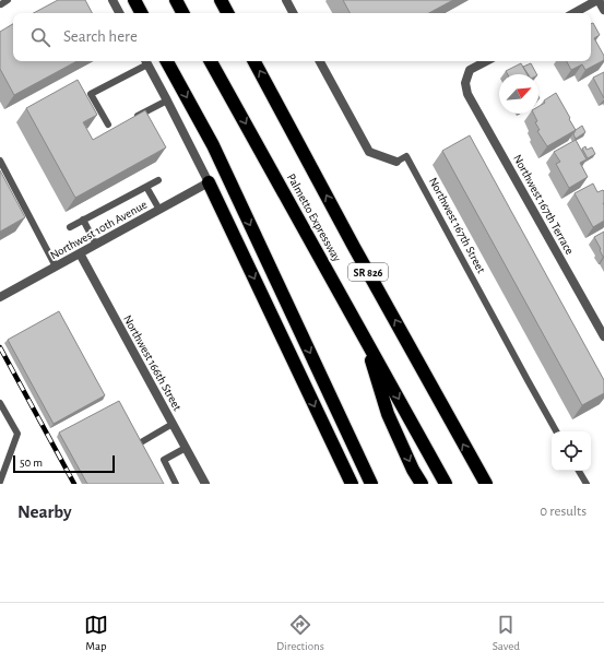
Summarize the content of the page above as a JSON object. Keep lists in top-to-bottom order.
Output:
{
  "streets": {
    "highway": ["Palmetto Expressway", "SR 826"],
    "street": [
      "Northwest 167th Terrace",
      "Northwest 167th Street",
      "Northwest 10th Avenue",
      "Northwest 166th Street"
    ]
  },
  "crossings": [
    ["Northwest 10th Avenue", "Northwest 166th Street"]
  ],
  "scale_bar": "50 m",
  "north": "top right",
  "page": {
    "search": "Search here",
    "scale": "50 m",
    "heading": ["Nearby", "0 results"],
    "nav": ["Map", "Directions", "Saved"]
  }
}
